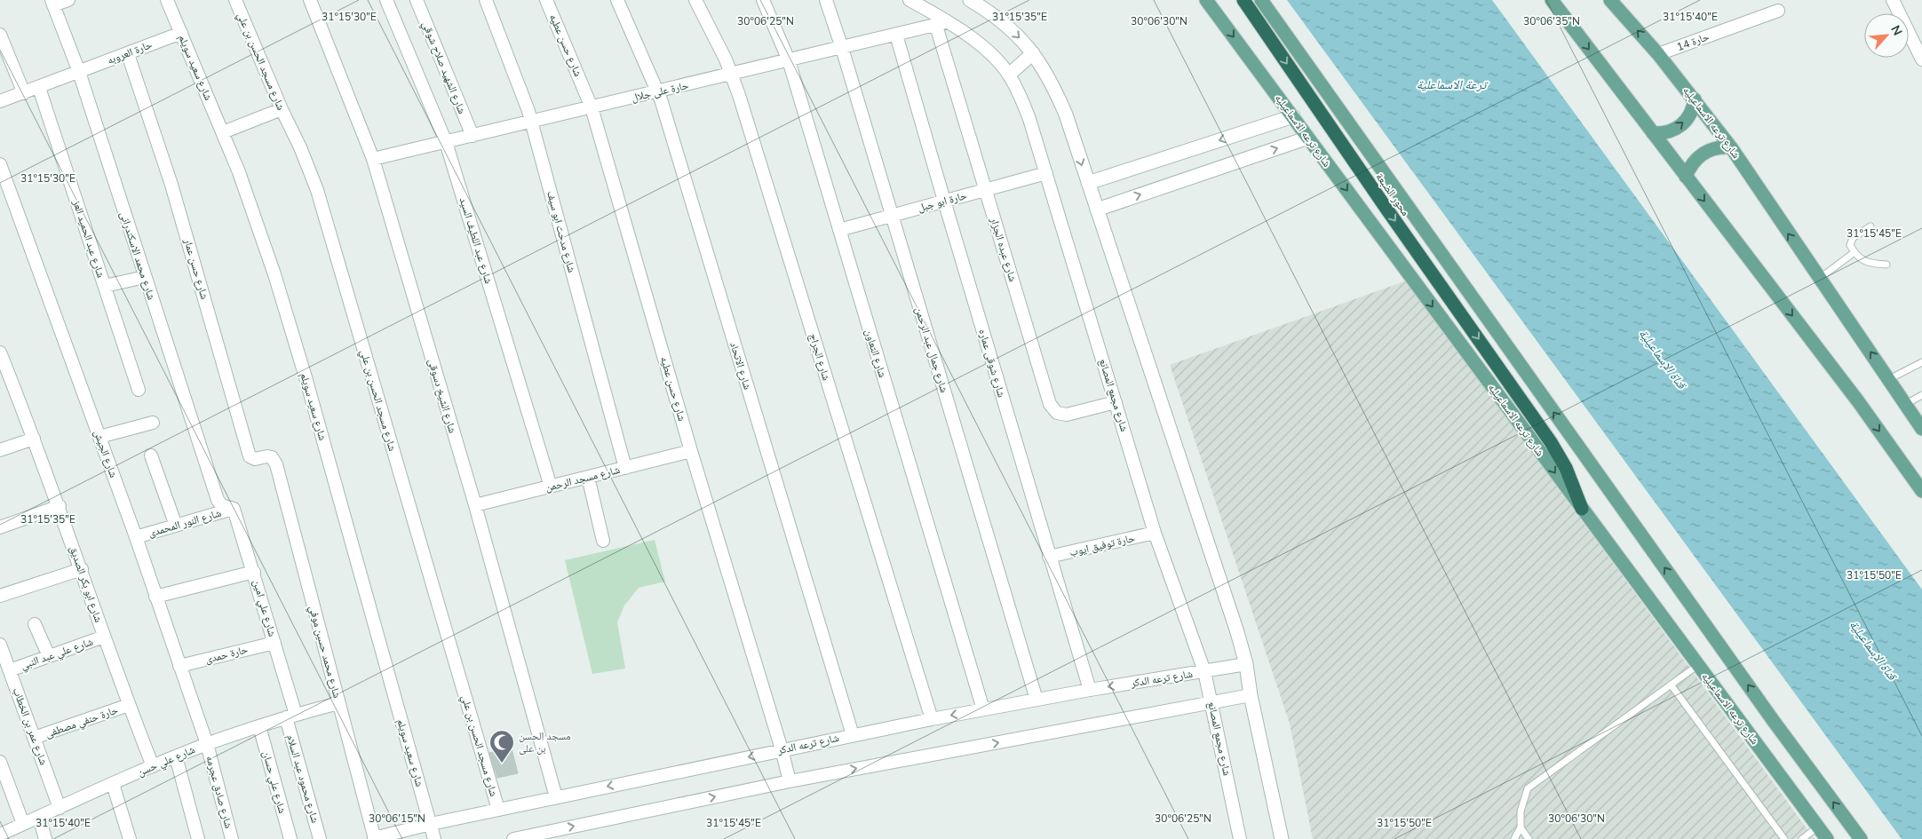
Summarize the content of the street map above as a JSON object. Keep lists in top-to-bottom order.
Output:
{
  "streets": {
    "highway": ["محور الضبعة"],
    "main road": ["شارع ترعه الاسماعيليه"],
    "street": [
      "حارة 14",
      "شارع حسن عطيه",
      "حارة العروبه",
      "شارع مسجد الحسن بن علي",
      "شارع سعيد سويلم",
      "شارع الشهيد صلاح شوقي",
      "حارة على جلال",
      "حارة ابو جبل",
      "شارع مدحت ابو سيف",
      "شارع عبد الحميد العز",
      "شارع عبد اللطيف السيد",
      "شارع عبده الجزار",
      "شارع محمد الاسكندرانى",
      "شارع حسن عمار",
      "شارع جمال عبد الرحمن",
      "شارع التعاون",
      "شارع الجراج",
      "شارع شوقى عماره",
      "شارع الاتحاد",
      "شارع مجمع المصانع",
      "شارع الشيخ دسوقى",
      "شارع الجيش",
      "شارع مسجد الرحمن",
      "شارع النور المحمدى",
      "حارة توفيق ايوب",
      "شارع ابو بكر الصديق",
      "شارع علي امين",
      "شارع محمد حسين موفي",
      "شارع علي عبد النبي",
      "حارة حمدى",
      "شارع ترعه الدكر",
      "حارة حنفي مصطفى",
      "شارع عمر بن الخطاب",
      "شارع علي حسن",
      "شارع محمود عبد السلام",
      "شارع علي حسان",
      "شارع صادق عجرمه"
    ]
  },
  "crossings": [
    ["حارة 14", "شارع ترعه الاسماعيليه"],
    ["شارع حسن عطيه", "حارة على جلال"],
    ["شارع حسن عطيه", "شارع مسجد الرحمن"],
    ["شارع حسن عطيه", "شارع ترعه الدكر"],
    ["حارة العروبه", "شارع سعيد سويلم"],
    ["حارة العروبه", "شارع عبد الحميد العز"],
    ["حارة العروبه", "شارع محمد الاسكندرانى"],
    ["حارة العروبه", "شارع حسن عمار"],
    ["شارع مسجد الحسن بن علي", "شارع ترعه الدكر"],
    ["شارع سعيد سويلم", "شارع ترعه الدكر"],
    ["شارع الشهيد صلاح شوقي", "حارة على جلال"],
    ["حارة على جلال", "شارع مدحت ابو سيف"],
    ["حارة على جلال", "شارع عبد اللطيف السيد"],
    ["حارة على جلال", "شارع عبده الجزار"],
    ["حارة على جلال", "شارع جمال عبد الرحمن"],
    ["حارة على جلال", "شارع التعاون"],
    ["حارة على جلال", "شارع الجراج"],
    ["حارة على جلال", "شارع شوقى عماره"],
    ["حارة على جلال", "شارع الاتحاد"],
    ["حارة على جلال", "شارع مجمع المصانع"],
    ["حارة على جلال", "شارع الشيخ دسوقى"],
    ["شارع ترعه الاسماعيليه", "محور الضبعة"],
    ["حارة ابو جبل", "شارع عبده الجزار"],
    ["حارة ابو جبل", "شارع جمال عبد الرحمن"],
    ["حارة ابو جبل", "شارع التعاون"],
    ["حارة ابو جبل", "شارع شوقى عماره"],
    ["حارة ابو جبل", "شارع مجمع المصانع"],
    ["شارع مدحت ابو سيف", "شارع مسجد الرحمن"],
    ["شارع عبد اللطيف السيد", "شارع مسجد الرحمن"],
    ["شارع عبده الجزار", "شارع مجمع المصانع"],
    ["شارع محمد الاسكندرانى", "شارع النور المحمدى"],
    ["شارع محمد الاسكندرانى", "شارع علي امين"],
    ["شارع حسن عمار", "شارع محمد حسين موفي"],
    ["شارع جمال عبد الرحمن", "شارع ترعه الدكر"],
    ["شارع التعاون", "شارع ترعه الدكر"],
    ["شارع الجراج", "شارع ترعه الدكر"],
    ["شارع شوقى عماره", "حارة توفيق ايوب"],
    ["شارع شوقى عماره", "شارع ترعه الدكر"],
    ["شارع الاتحاد", "شارع ترعه الدكر"],
    ["شارع مجمع المصانع", "حارة توفيق ايوب"],
    ["شارع مجمع المصانع", "شارع ترعه الدكر"],
    ["شارع الشيخ دسوقى", "شارع مسجد الرحمن"],
    ["شارع الشيخ دسوقى", "شارع ترعه الدكر"],
    ["شارع الجيش", "شارع النور المحمدى"],
    ["شارع الجيش", "حارة حمدى"],
    ["شارع الجيش", "شارع علي حسن"],
    ["شارع الجيش", "شارع صادق عجرمه"],
    ["شارع النور المحمدى", "شارع علي امين"],
    ["شارع ابو بكر الصديق", "شارع علي عبد النبي"],
    ["شارع ابو بكر الصديق", "حارة حنفي مصطفى"],
    ["شارع ابو بكر الصديق", "شارع علي حسن"],
    ["شارع علي امين", "حارة حمدى"],
    ["شارع علي امين", "شارع علي حسن"],
    ["شارع علي امين", "شارع محمود عبد السلام"],
    ["شارع محمد حسين موفي", "شارع ترعه الدكر"],
    ["شارع محمد حسين موفي", "شارع علي حسن"],
    ["شارع علي عبد النبي", "شارع عمر بن الخطاب"],
    ["حارة حنفي مصطفى", "شارع عمر بن الخطاب"],
    ["شارع عمر بن الخطاب", "شارع علي حسن"],
    ["شارع علي حسن", "شارع محمود عبد السلام"],
    ["شارع علي حسن", "شارع علي حسان"],
    ["شارع علي حسن", "شارع صادق عجرمه"]
  ],
  "one_way": ["محور الضبعة"],
  "water": ["ترعة الاسماعلية", "قناة الإسماعيلية"],
  "places": {
    "mosque": ["مسجد الحسن بن على"]
  },
  "north": "top right",
  "coordinates": [
    "31°15'30\"E",
    "31°15'35\"E",
    "31°15'40\"E",
    "30°06'25\"N",
    "30°06'30\"N",
    "30°06'35\"N",
    "31°15'45\"E",
    "31°15'50\"E",
    "30°06'15\"N"
  ]
}
